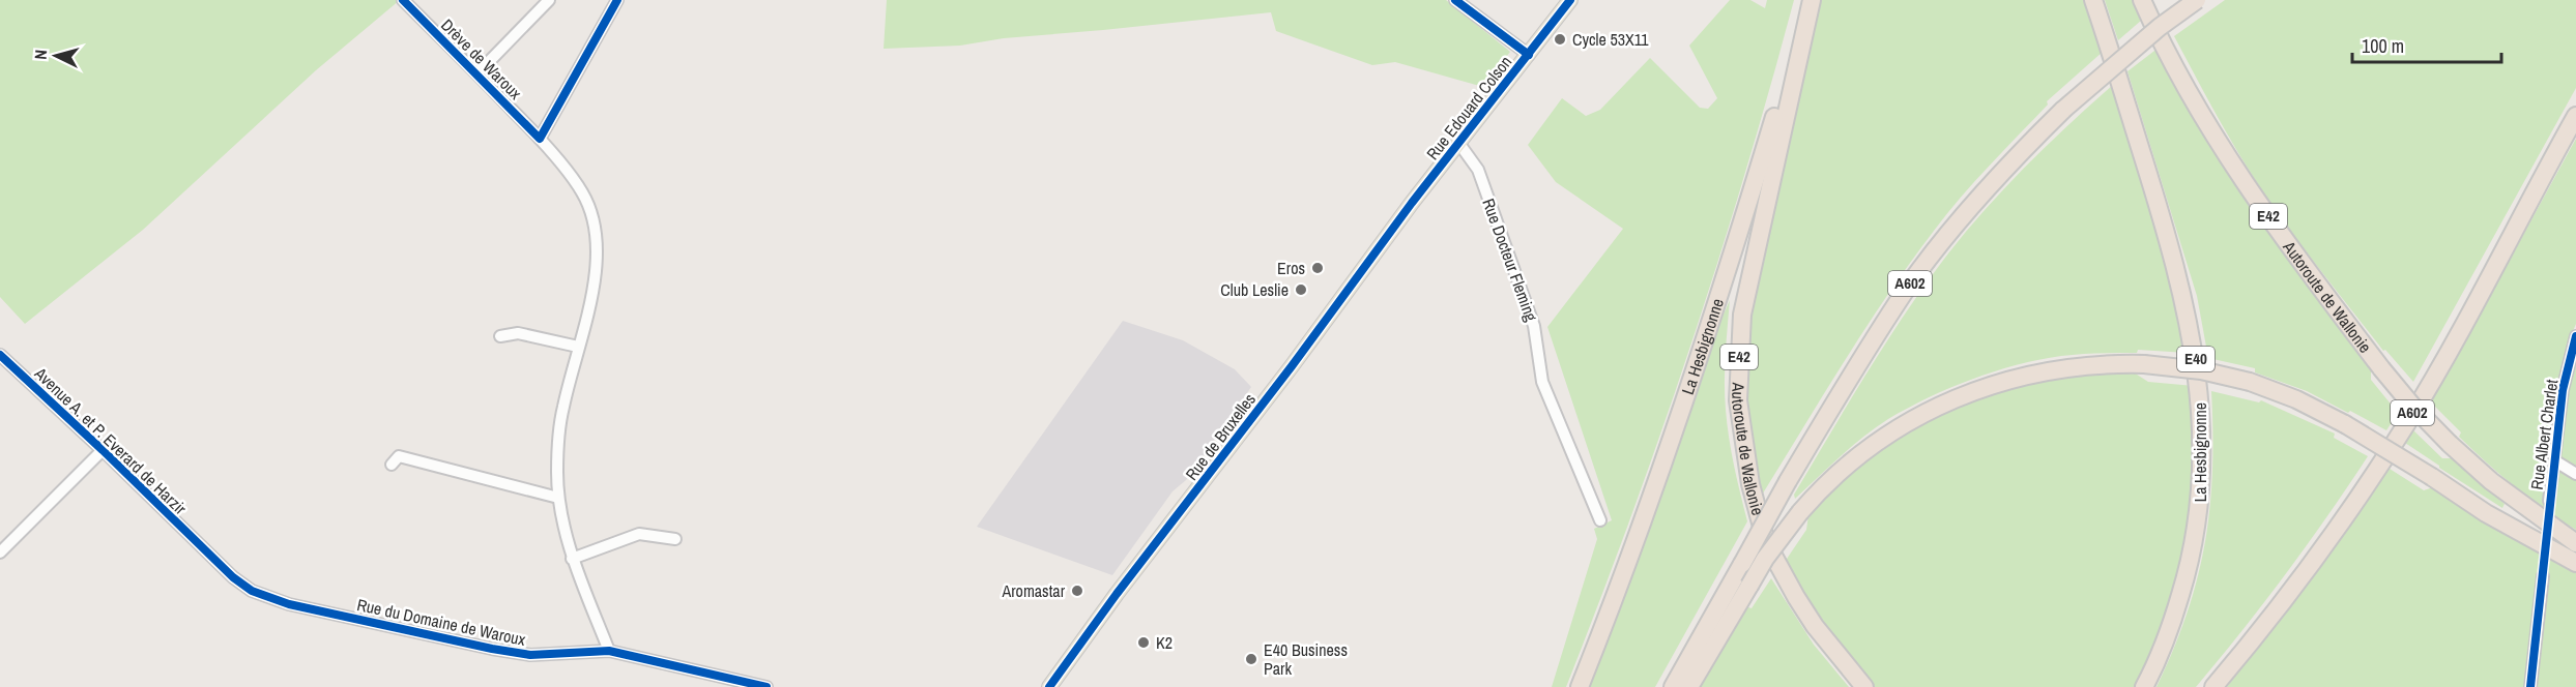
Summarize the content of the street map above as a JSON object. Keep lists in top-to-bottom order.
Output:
{
  "streets": {
    "highway": [
      "E42",
      "A602",
      "Autoroute de Wallonie",
      "La Hesbignonne",
      "E40"
    ],
    "main road": ["Rue Edouard Colson", "Rue de Bruxelles"],
    "street": [
      "Drève de Waroux",
      "Rue Docteur Fleming",
      "Rue Albert Charlet",
      "Avenue A. et P. Everard de Harzir",
      "Rue du Domaine de Waroux"
    ]
  },
  "crossings": [
    ["Rue Edouard Colson", "Rue Docteur Fleming"],
    ["Rue Edouard Colson", "Rue de Bruxelles"],
    ["Autoroute de Wallonie", "La Hesbignonne"],
    ["Avenue A. et P. Everard de Harzir", "Rue du Domaine de Waroux"]
  ],
  "places": [
    "Cycle 53X11",
    "Eros",
    "Club Leslie",
    "Aromastar",
    "K2",
    "E40 Business Park"
  ],
  "scale_bar": "100 m",
  "north": "left"
}
